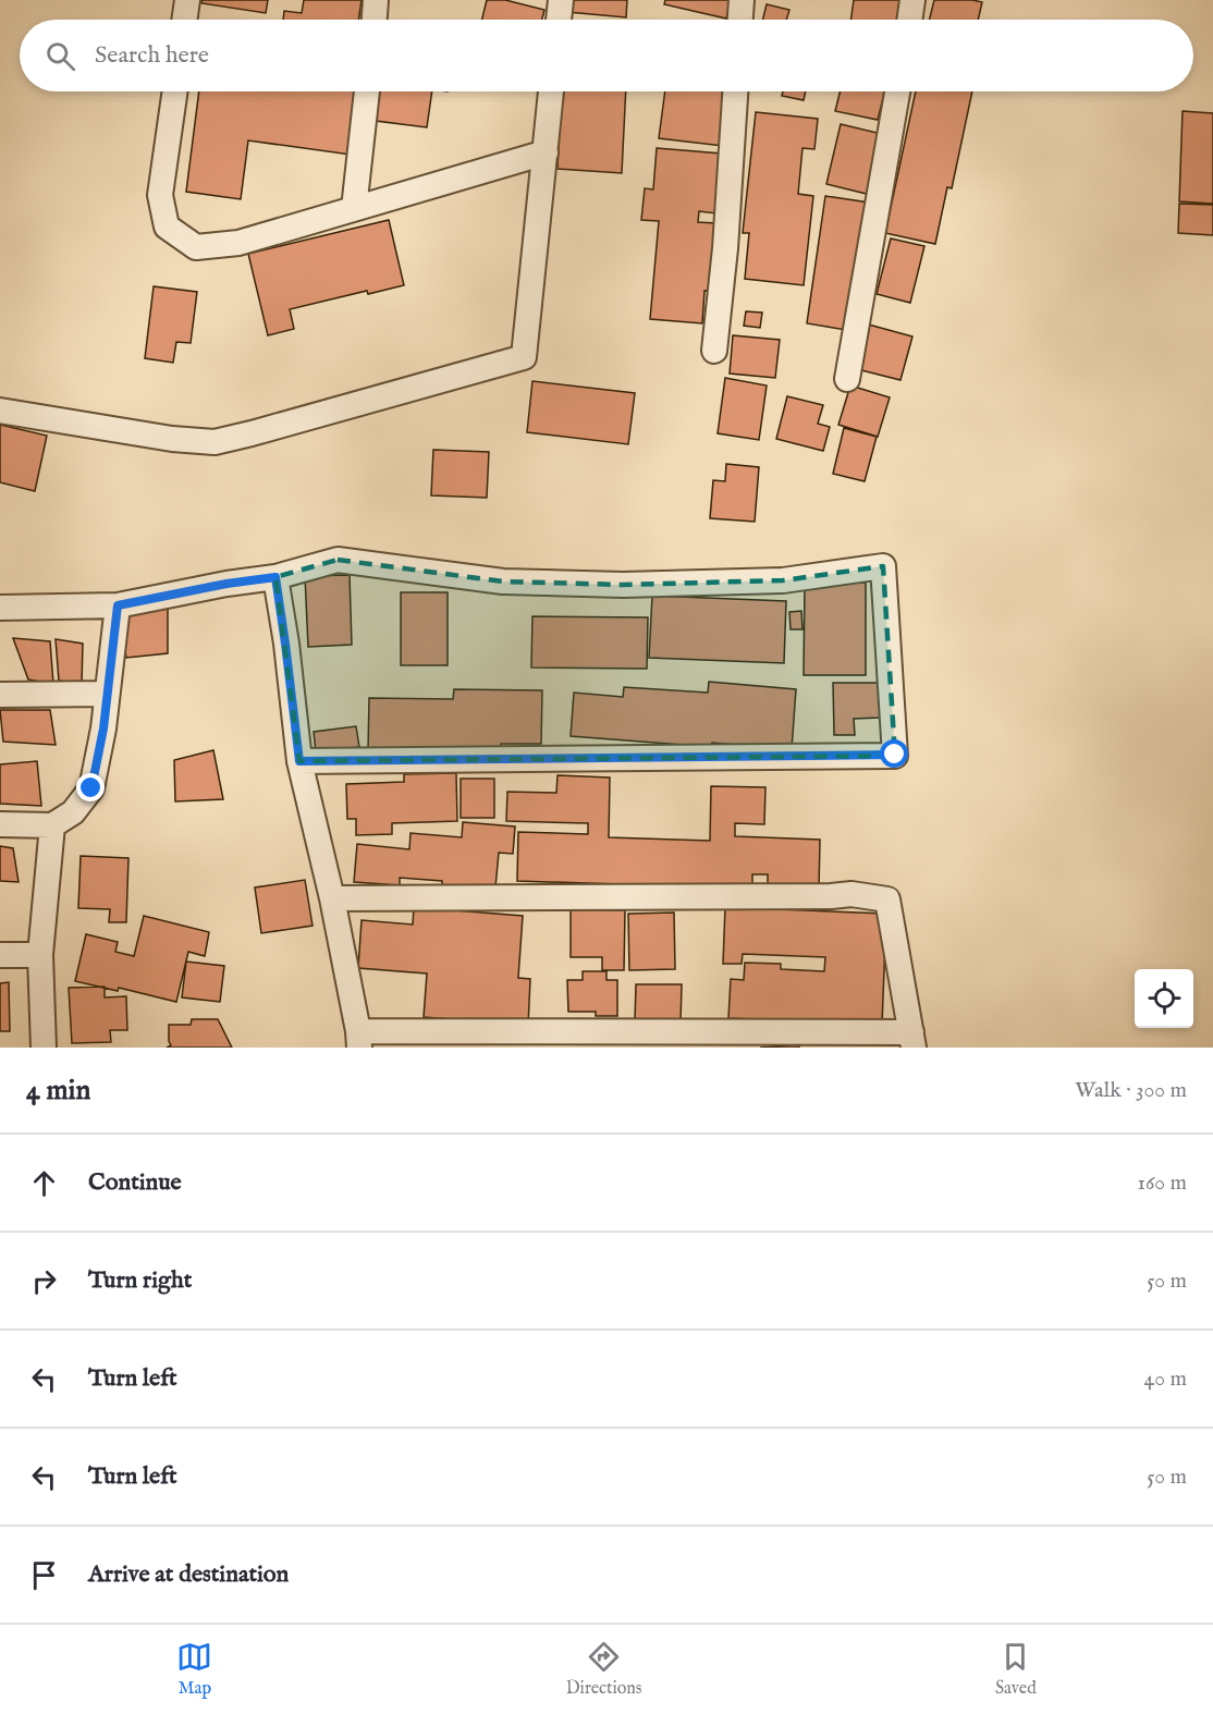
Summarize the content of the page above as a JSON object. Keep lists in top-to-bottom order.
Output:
{
  "page": {
    "search": "Search here",
    "heading": ["4 min", "Walk · 300 m"],
    "list": [
      ["Continue", "160 m"],
      ["Turn right", "50 m"],
      ["Turn left", "40 m"],
      ["Turn left", "50 m"],
      "Arrive at destination"
    ],
    "nav": ["Map", "Directions", "Saved"]
  }
}
